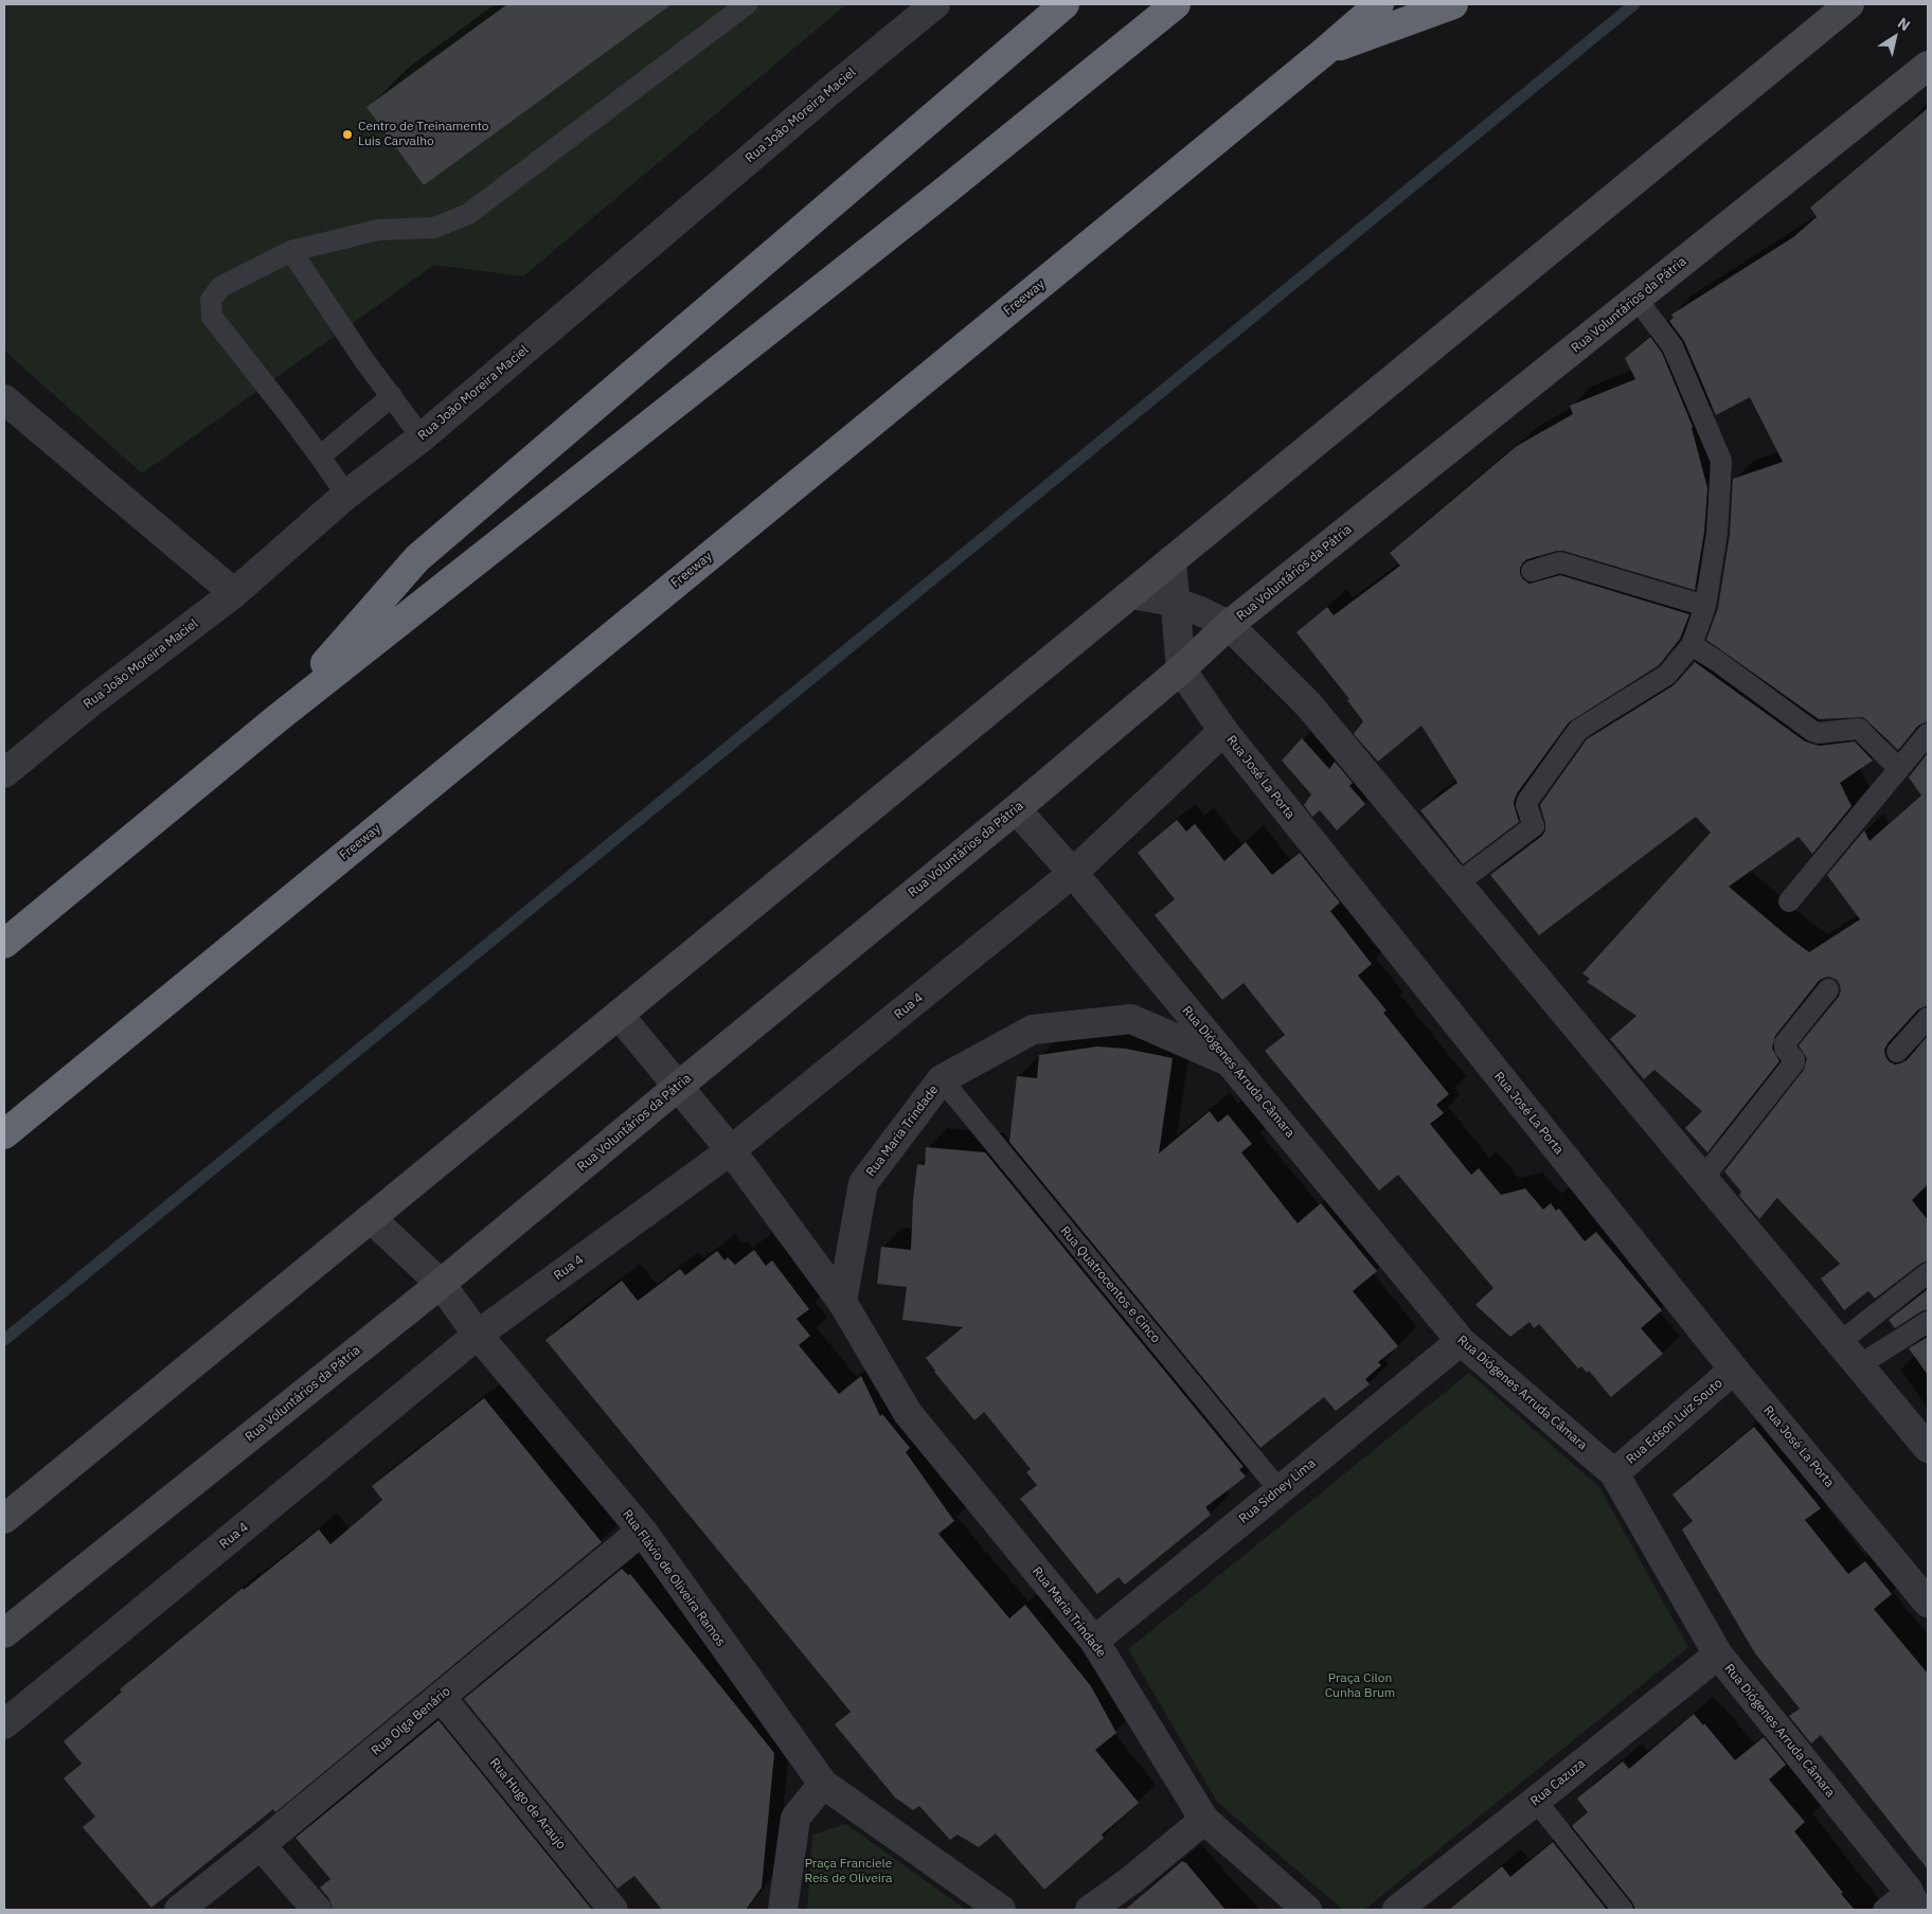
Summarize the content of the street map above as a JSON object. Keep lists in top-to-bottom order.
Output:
{
  "streets": {
    "highway": ["Freeway"],
    "main road": ["Rua Voluntários da Pátria"],
    "street": [
      "Rua João Moreira Maciel",
      "Rua José La Porta",
      "Rua 4",
      "Rua Diógenes Arruda Câmara",
      "Rua Maria Trindade",
      "Rua Edson Luiz Souto",
      "Rua Sidney Lima",
      "Rua Flávio de Oliveira Ramos",
      "Rua Olga Benário",
      "Rua Cazuza",
      "Rua Hugo de Araujo"
    ],
    "lane": ["Rua Quatrocentos e Cinco"]
  },
  "crossings": [
    ["Rua Voluntários da Pátria", "Rua José La Porta"],
    ["Rua Voluntários da Pátria", "Rua Maria Trindade"],
    ["Rua Voluntários da Pátria", "Rua Flávio de Oliveira Ramos"],
    ["Rua José La Porta", "Rua 4"],
    ["Rua José La Porta", "Rua Edson Luiz Souto"],
    ["Rua 4", "Rua Diógenes Arruda Câmara"],
    ["Rua 4", "Rua Maria Trindade"],
    ["Rua 4", "Rua Flávio de Oliveira Ramos"],
    ["Rua Diógenes Arruda Câmara", "Rua Maria Trindade"],
    ["Rua Diógenes Arruda Câmara", "Rua Edson Luiz Souto"],
    ["Rua Diógenes Arruda Câmara", "Rua Sidney Lima"],
    ["Rua Diógenes Arruda Câmara", "Rua Cazuza"],
    ["Rua Maria Trindade", "Rua Quatrocentos e Cinco"],
    ["Rua Maria Trindade", "Rua Sidney Lima"],
    ["Rua Quatrocentos e Cinco", "Rua Sidney Lima"],
    ["Rua Flávio de Oliveira Ramos", "Rua Olga Benário"],
    ["Rua Olga Benário", "Rua Hugo de Araujo"]
  ],
  "parks": ["Praça Cilon Cunha Brum", "Praça Franciele Reis de Oliveira"],
  "places": ["Centro de Treinamento Luis Carvalho"],
  "north": "top right"
}
